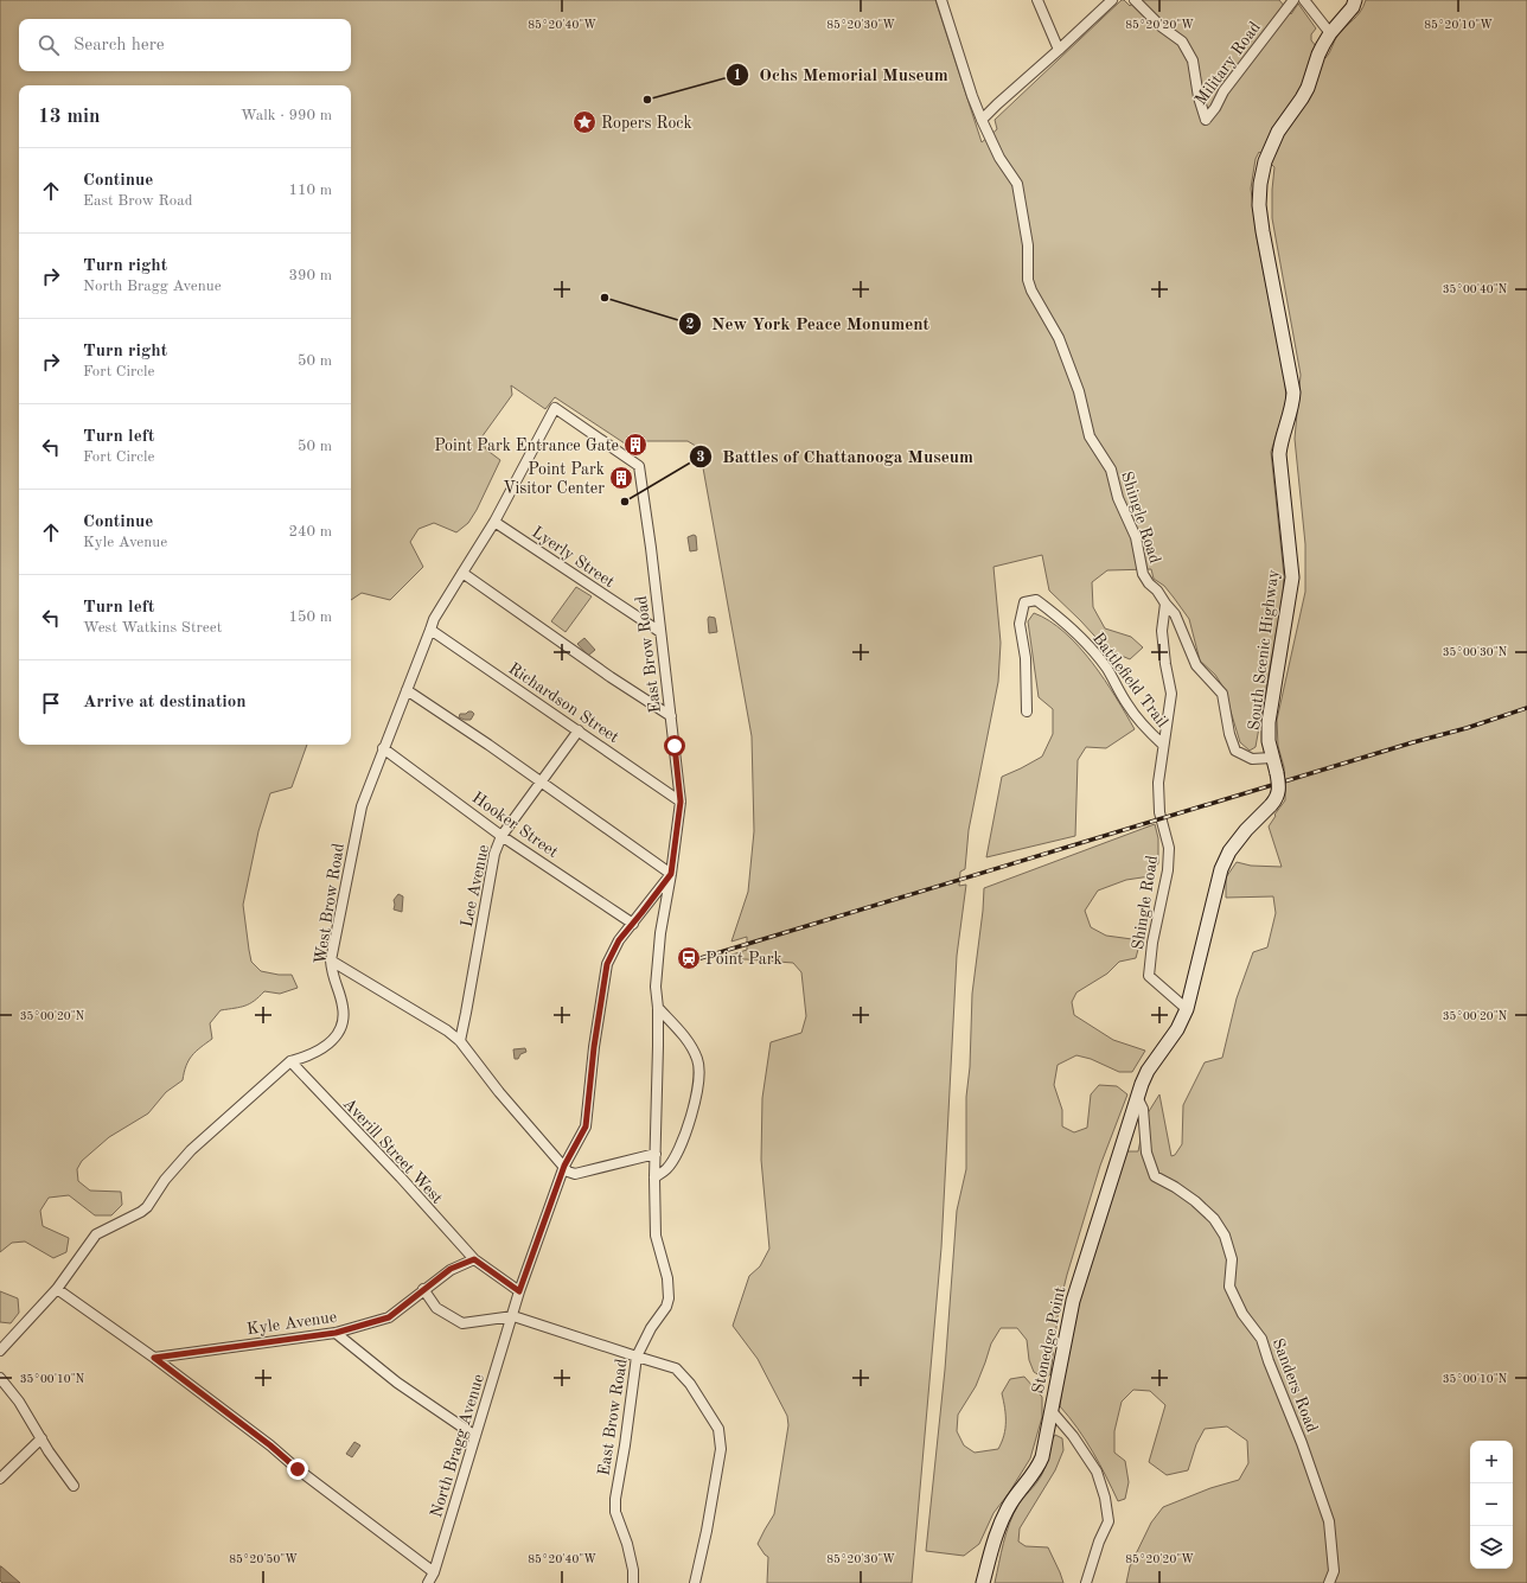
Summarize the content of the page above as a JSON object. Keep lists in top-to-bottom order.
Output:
{
  "streets": {
    "main road": ["South Scenic Highway", "Stonedge Point"],
    "street": [
      "Military Road",
      "Shingle Road",
      "Lyerly Street",
      "East Brow Road",
      "Battlefield Trail",
      "Richardson Street",
      "Hooker Street",
      "Lee Avenue",
      "West Brow Road",
      "Averill Street West",
      "Kyle Avenue",
      "Sanders Road",
      "North Bragg Avenue"
    ]
  },
  "crossings": [
    ["Shingle Road", "South Scenic Highway"],
    ["Shingle Road", "Battlefield Trail"],
    ["Lyerly Street", "East Brow Road"],
    ["Lyerly Street", "West Brow Road"],
    ["South Scenic Highway", "Stonedge Point"],
    ["South Scenic Highway", "Sanders Road"],
    ["East Brow Road", "Richardson Street"],
    ["East Brow Road", "West Brow Road"],
    ["Richardson Street", "Lee Avenue"],
    ["Richardson Street", "West Brow Road"],
    ["Hooker Street", "Lee Avenue"],
    ["Hooker Street", "West Brow Road"],
    ["West Brow Road", "Averill Street West"],
    ["Averill Street West", "Kyle Avenue"],
    ["Averill Street West", "North Bragg Avenue"],
    ["Stonedge Point", "Sanders Road"]
  ],
  "places": {
    "other": ["Ochs Memorial Museum", "New York Peace Monument", "Battles of Chattanooga Museum"],
    "place": ["Ropers Rock"],
    "building": ["Point Park Entrance Gate", "Point Park Visitor Center"],
    "station": ["Point Park"]
  },
  "page": {
    "search": "Search here",
    "heading": ["13 min", "Walk · 990 m"],
    "list": [
      ["Continue", "East Brow Road", "110 m"],
      ["Turn right", "North Bragg Avenue", "390 m"],
      ["Turn right", "Fort Circle", "50 m"],
      ["Turn left", "Fort Circle", "50 m"],
      ["Continue", "Kyle Avenue", "240 m"],
      ["Turn left", "West Watkins Street", "150 m"],
      "Arrive at destination"
    ],
    "map_buttons": ["+", "−"]
  },
  "coordinates": [
    "85°20'40\"W",
    "85°20'30\"W",
    "85°20'20\"W",
    "85°20'10\"W",
    "35°00'40\"N",
    "35°00'30\"N",
    "35°00'20\"N",
    "35°00'10\"N",
    "85°20'50\"W"
  ]
}
